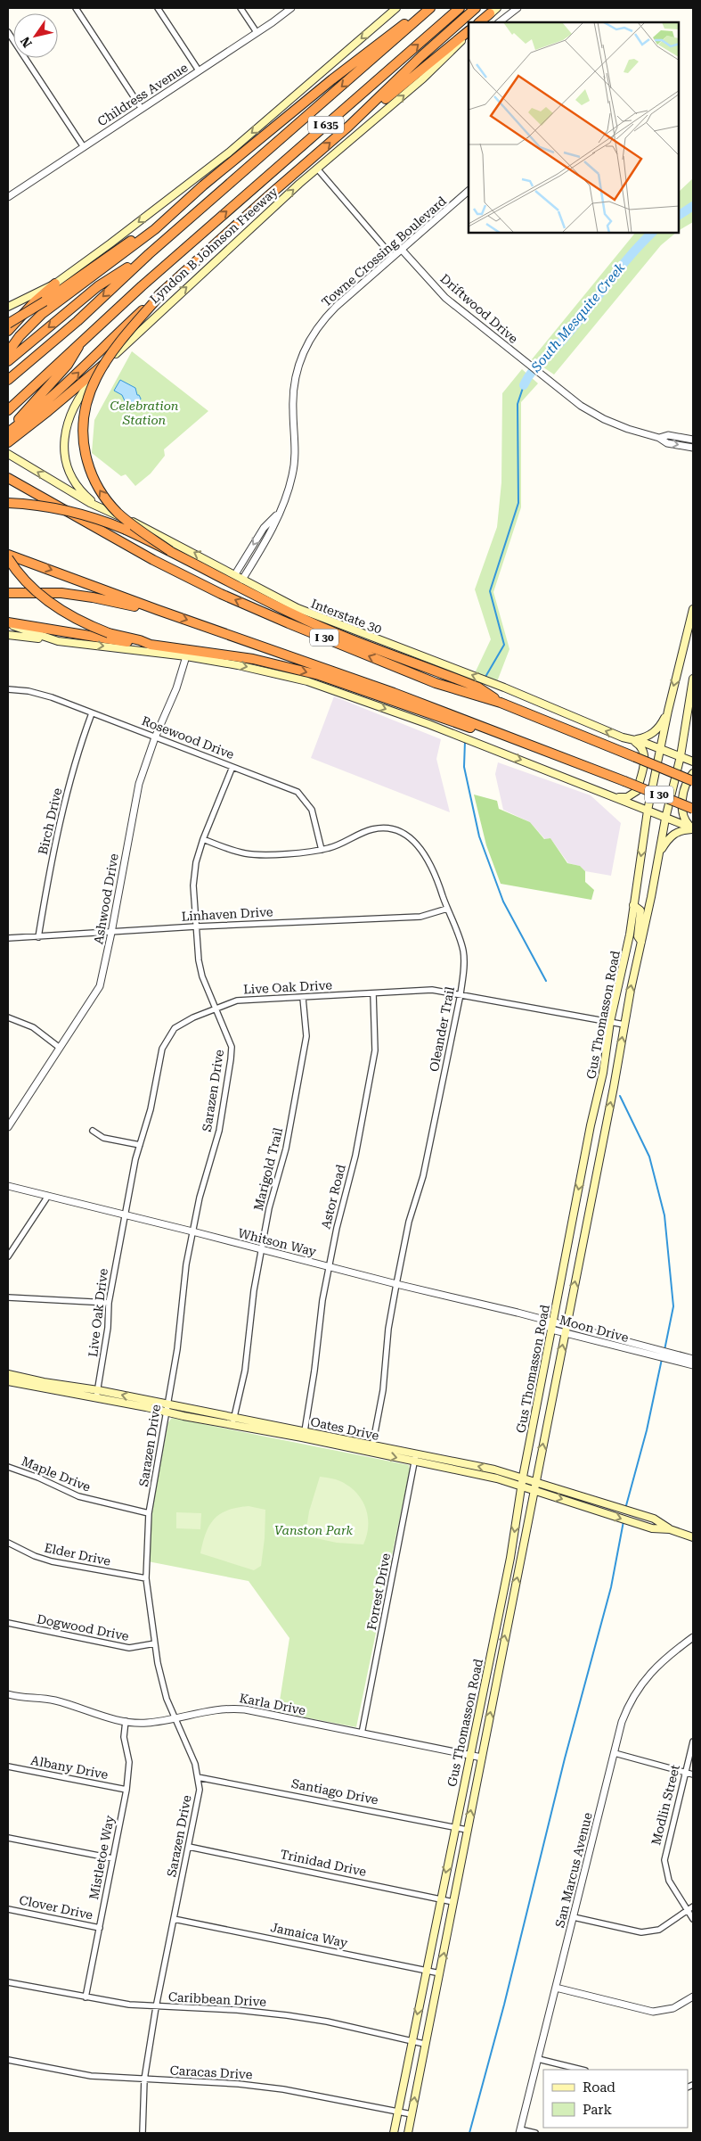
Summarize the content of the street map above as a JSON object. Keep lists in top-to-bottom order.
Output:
{
  "streets": {
    "highway": ["I 635", "Lyndon B Johnson Freeway", "I 30"],
    "main road": ["Interstate 30", "Gus Thomasson Road", "Oates Drive"],
    "street": [
      "Childress Avenue",
      "Towne Crossing Boulevard",
      "Driftwood Drive",
      "Rosewood Drive",
      "Birch Drive",
      "Ashwood Drive",
      "Linhaven Drive",
      "Live Oak Drive",
      "Oleander Trail",
      "Sarazen Drive",
      "Marigold Trail",
      "Astor Road",
      "Whitson Way",
      "Moon Drive",
      "Maple Drive",
      "Elder Drive",
      "Forrest Drive",
      "Dogwood Drive",
      "Karla Drive",
      "Albany Drive",
      "Santiago Drive",
      "Modlin Street",
      "Mistletoe Way",
      "Trinidad Drive",
      "San Marcus Avenue",
      "Clover Drive",
      "Jamaica Way",
      "Caribbean Drive",
      "Caracas Drive"
    ]
  },
  "crossings": [
    ["Lyndon B Johnson Freeway", "Interstate 30"],
    ["Towne Crossing Boulevard", "Driftwood Drive"],
    ["Towne Crossing Boulevard", "Interstate 30"],
    ["Interstate 30", "Gus Thomasson Road"],
    ["Rosewood Drive", "Birch Drive"],
    ["Rosewood Drive", "Ashwood Drive"],
    ["Rosewood Drive", "Oleander Trail"],
    ["Rosewood Drive", "Sarazen Drive"],
    ["Birch Drive", "Linhaven Drive"],
    ["Ashwood Drive", "Linhaven Drive"],
    ["Linhaven Drive", "Oleander Trail"],
    ["Linhaven Drive", "Sarazen Drive"],
    ["Live Oak Drive", "Gus Thomasson Road"],
    ["Live Oak Drive", "Oleander Trail"],
    ["Live Oak Drive", "Sarazen Drive"],
    ["Live Oak Drive", "Marigold Trail"],
    ["Live Oak Drive", "Astor Road"],
    ["Live Oak Drive", "Whitson Way"],
    ["Live Oak Drive", "Oates Drive"],
    ["Gus Thomasson Road", "Moon Drive"],
    ["Gus Thomasson Road", "Oates Drive"],
    ["Gus Thomasson Road", "Karla Drive"],
    ["Gus Thomasson Road", "Santiago Drive"],
    ["Gus Thomasson Road", "Trinidad Drive"],
    ["Gus Thomasson Road", "Jamaica Way"],
    ["Gus Thomasson Road", "Caribbean Drive"],
    ["Gus Thomasson Road", "Caracas Drive"],
    ["Oleander Trail", "Sarazen Drive"],
    ["Oleander Trail", "Whitson Way"],
    ["Oleander Trail", "Oates Drive"],
    ["Sarazen Drive", "Whitson Way"],
    ["Sarazen Drive", "Oates Drive"],
    ["Sarazen Drive", "Maple Drive"],
    ["Sarazen Drive", "Elder Drive"],
    ["Sarazen Drive", "Dogwood Drive"],
    ["Sarazen Drive", "Karla Drive"],
    ["Sarazen Drive", "Santiago Drive"],
    ["Sarazen Drive", "Trinidad Drive"],
    ["Sarazen Drive", "Jamaica Way"],
    ["Sarazen Drive", "Caribbean Drive"],
    ["Sarazen Drive", "Caracas Drive"],
    ["Marigold Trail", "Whitson Way"],
    ["Marigold Trail", "Oates Drive"],
    ["Astor Road", "Whitson Way"],
    ["Astor Road", "Oates Drive"],
    ["Whitson Way", "Moon Drive"],
    ["Oates Drive", "Forrest Drive"],
    ["Forrest Drive", "Karla Drive"],
    ["Karla Drive", "Mistletoe Way"],
    ["Albany Drive", "Mistletoe Way"],
    ["Mistletoe Way", "Clover Drive"],
    ["Mistletoe Way", "Caribbean Drive"]
  ],
  "one_way": ["Interstate 30"],
  "water": ["South Mesquite Creek"],
  "parks": ["Celebration Station", "Vanston Park"],
  "legend": ["Road", "Park"],
  "north": "bottom left"
}
